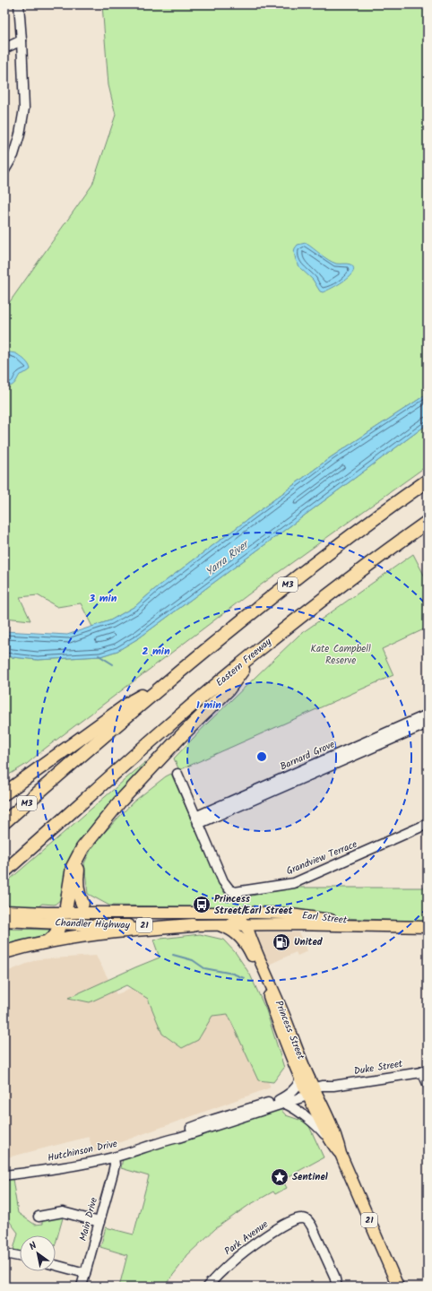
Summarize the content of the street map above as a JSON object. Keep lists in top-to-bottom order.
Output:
{
  "streets": {
    "highway": ["M3", "Eastern Freeway"],
    "main road": [
      "Earl Street",
      "Chandler Highway",
      "21",
      "Princess Street"
    ],
    "street": [
      "Barnard Grove",
      "Grandview Terrace",
      "Duke Street",
      "Hutchinson Drive",
      "Main Drive",
      "Park Avenue"
    ]
  },
  "crossings": [
    ["Barnard Grove", "Grandview Terrace"],
    ["Earl Street", "Chandler Highway"],
    ["Earl Street", "Princess Street"],
    ["Chandler Highway", "Princess Street"],
    ["Princess Street", "Duke Street"],
    ["Princess Street", "Hutchinson Drive"],
    ["Duke Street", "Hutchinson Drive"],
    ["Hutchinson Drive", "Main Drive"]
  ],
  "water": ["Yarra River"],
  "parks": ["Kate Campbell Reserve"],
  "places": {
    "bus stop": ["Princess Street/Earl Street"],
    "fuel station": ["United"],
    "place": ["Sentinel"]
  },
  "north": "top left",
  "rings": ["3 min", "2 min", "1 min"]
}
